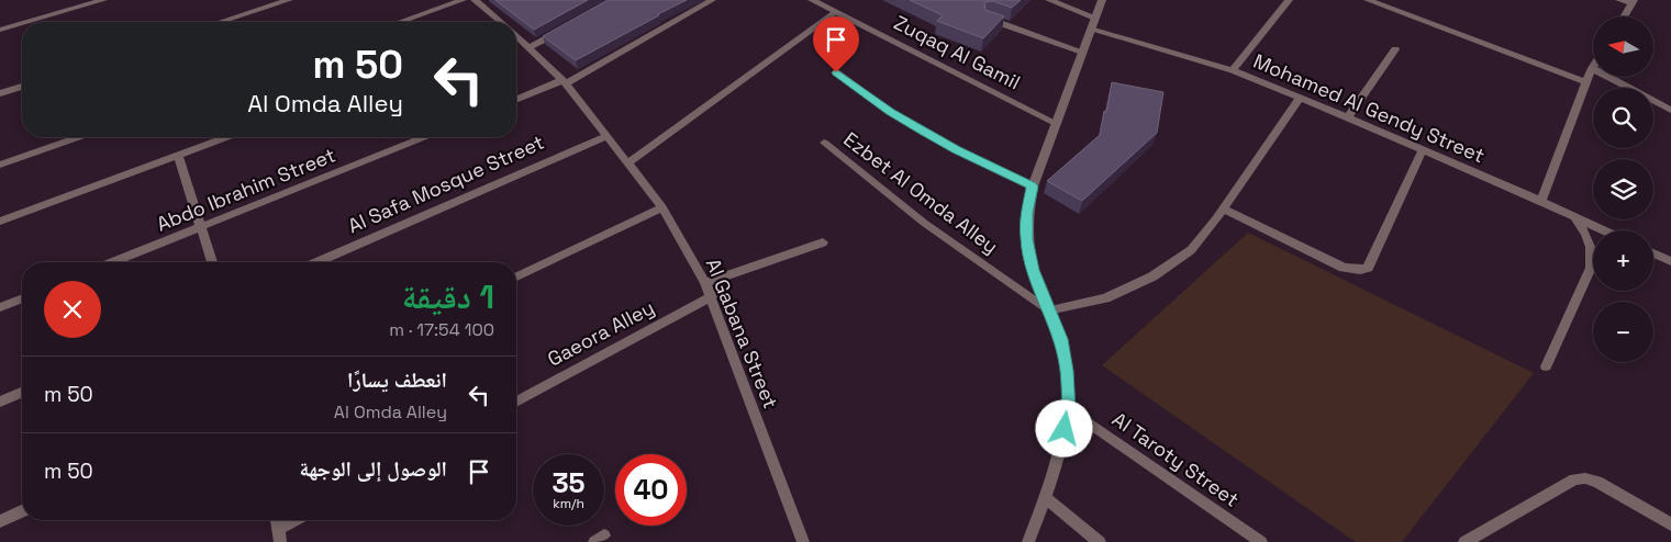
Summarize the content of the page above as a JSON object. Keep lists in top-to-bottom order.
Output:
{
  "streets": {
    "street": [
      "Zuqaq Al Gamil",
      "Mohamed Al Gendy Street",
      "Al Safa Mosque Street",
      "Abdo Ibrahim Street",
      "Ezbet Al Omda Alley",
      "Gaeora Alley",
      "Al Gabana Street",
      "Al Taroty Street"
    ]
  },
  "crossings": [
    ["Al Safa Mosque Street", "Al Gabana Street"],
    ["Gaeora Alley", "Al Gabana Street"]
  ],
  "north": "left",
  "page": {
    "map_buttons": ["+", "−"],
    "turn": ["50 m", "Al Omda Alley"],
    "heading": ["1 دقيقة", "100 m · 17:54"],
    "list": [
      {
        "name": "انعطف يسارًا",
        "note": "Al Omda Alley",
        "value": "50 m"
      },
      {
        "name": "الوصول إلى الوجهة",
        "value": "50 m"
      }
    ],
    "speed": "35 km/h",
    "limit": "40"
  }
}
